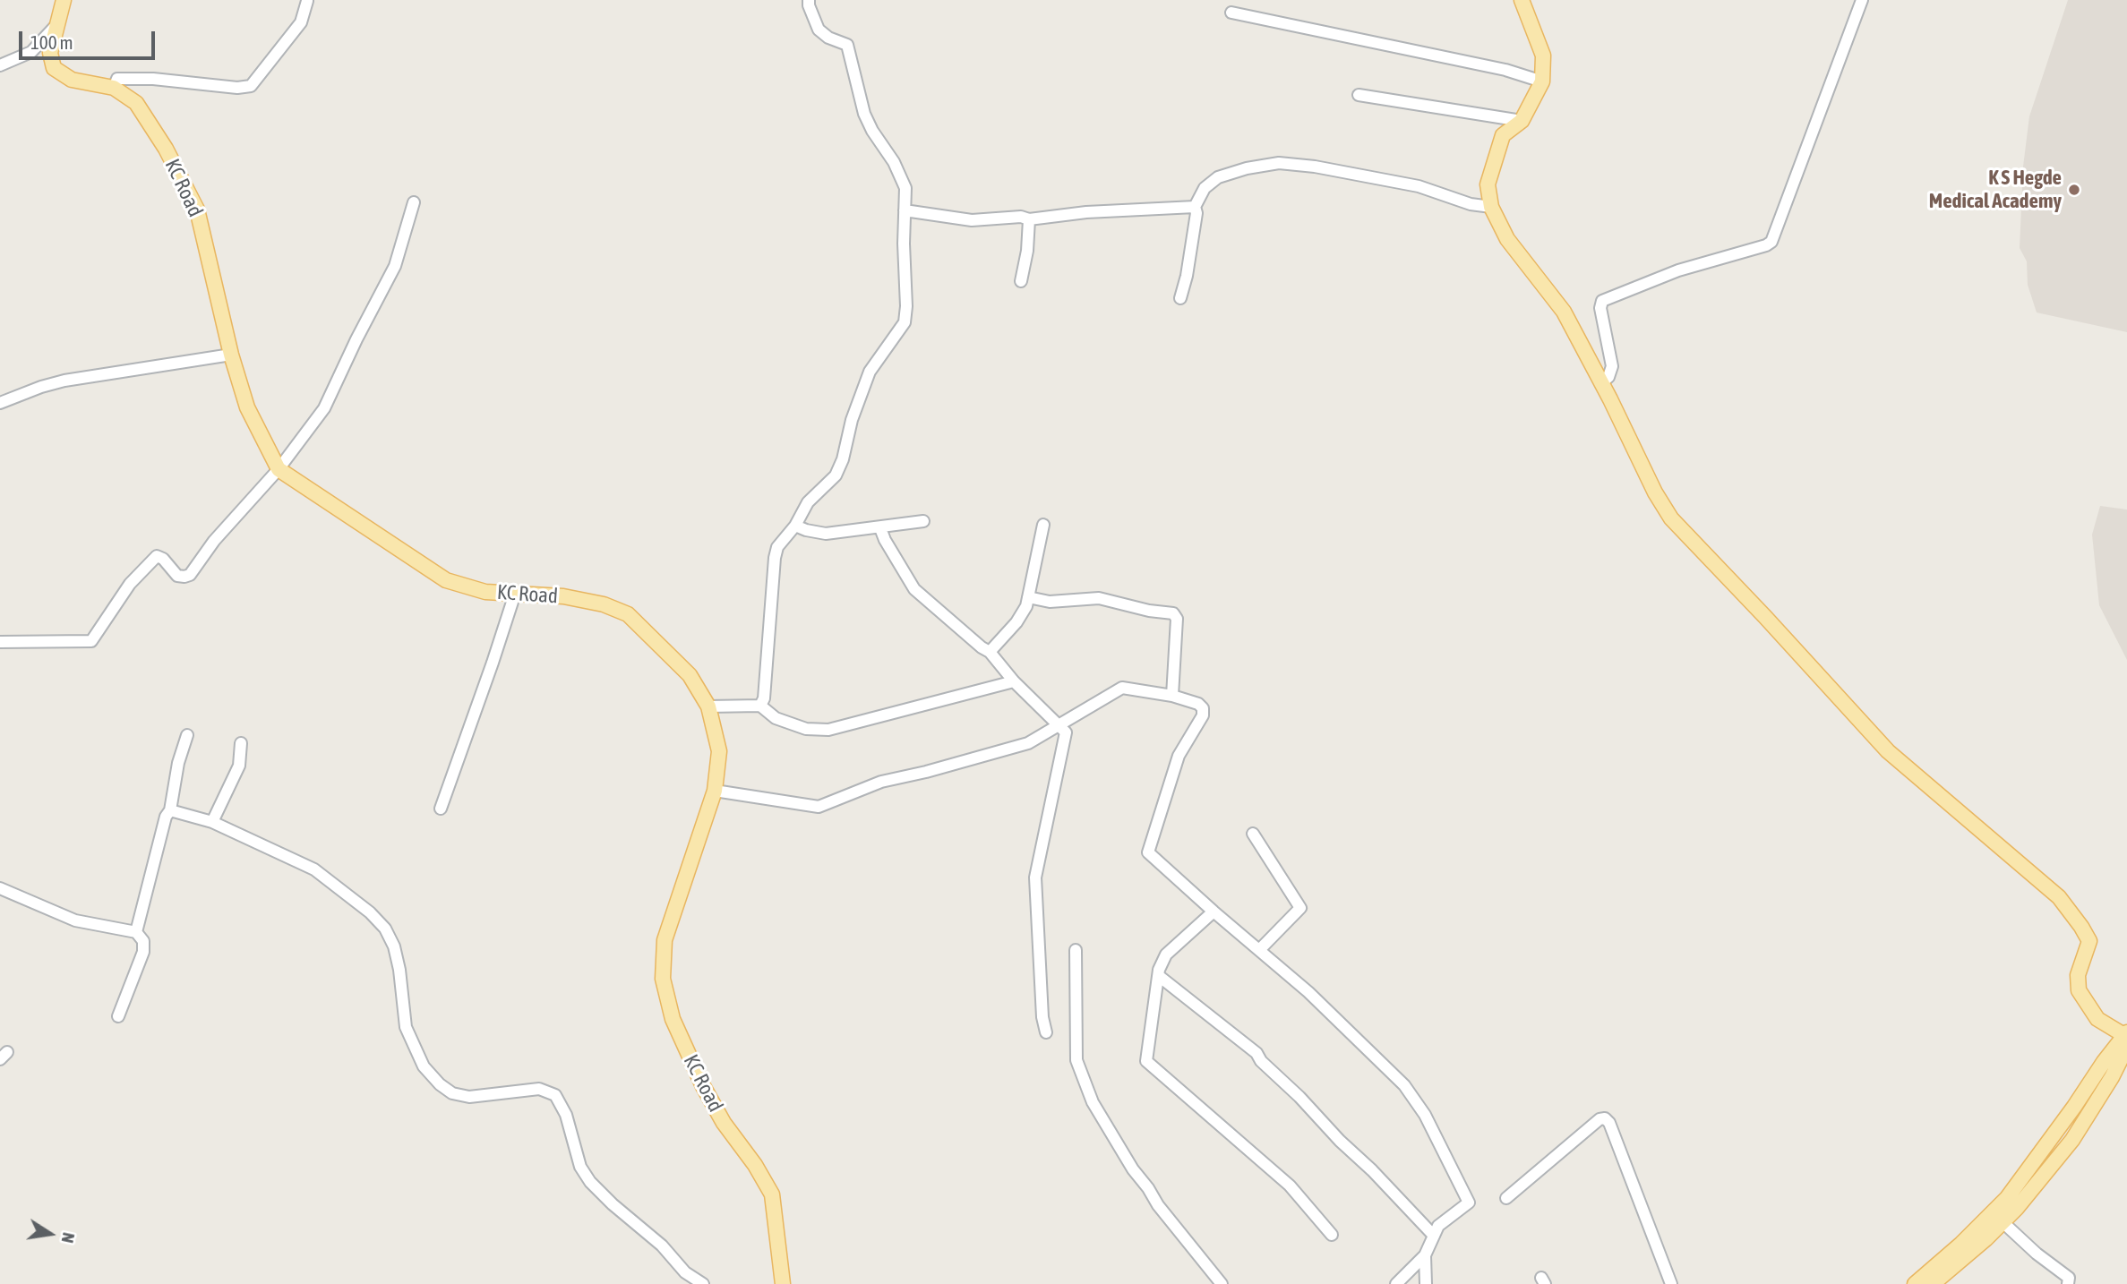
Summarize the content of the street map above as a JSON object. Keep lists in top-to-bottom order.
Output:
{
  "streets": {
    "main road": ["KC Road"]
  },
  "places": ["K S Hegde Medical Academy"],
  "scale_bar": "100 m",
  "north": "right"
}
